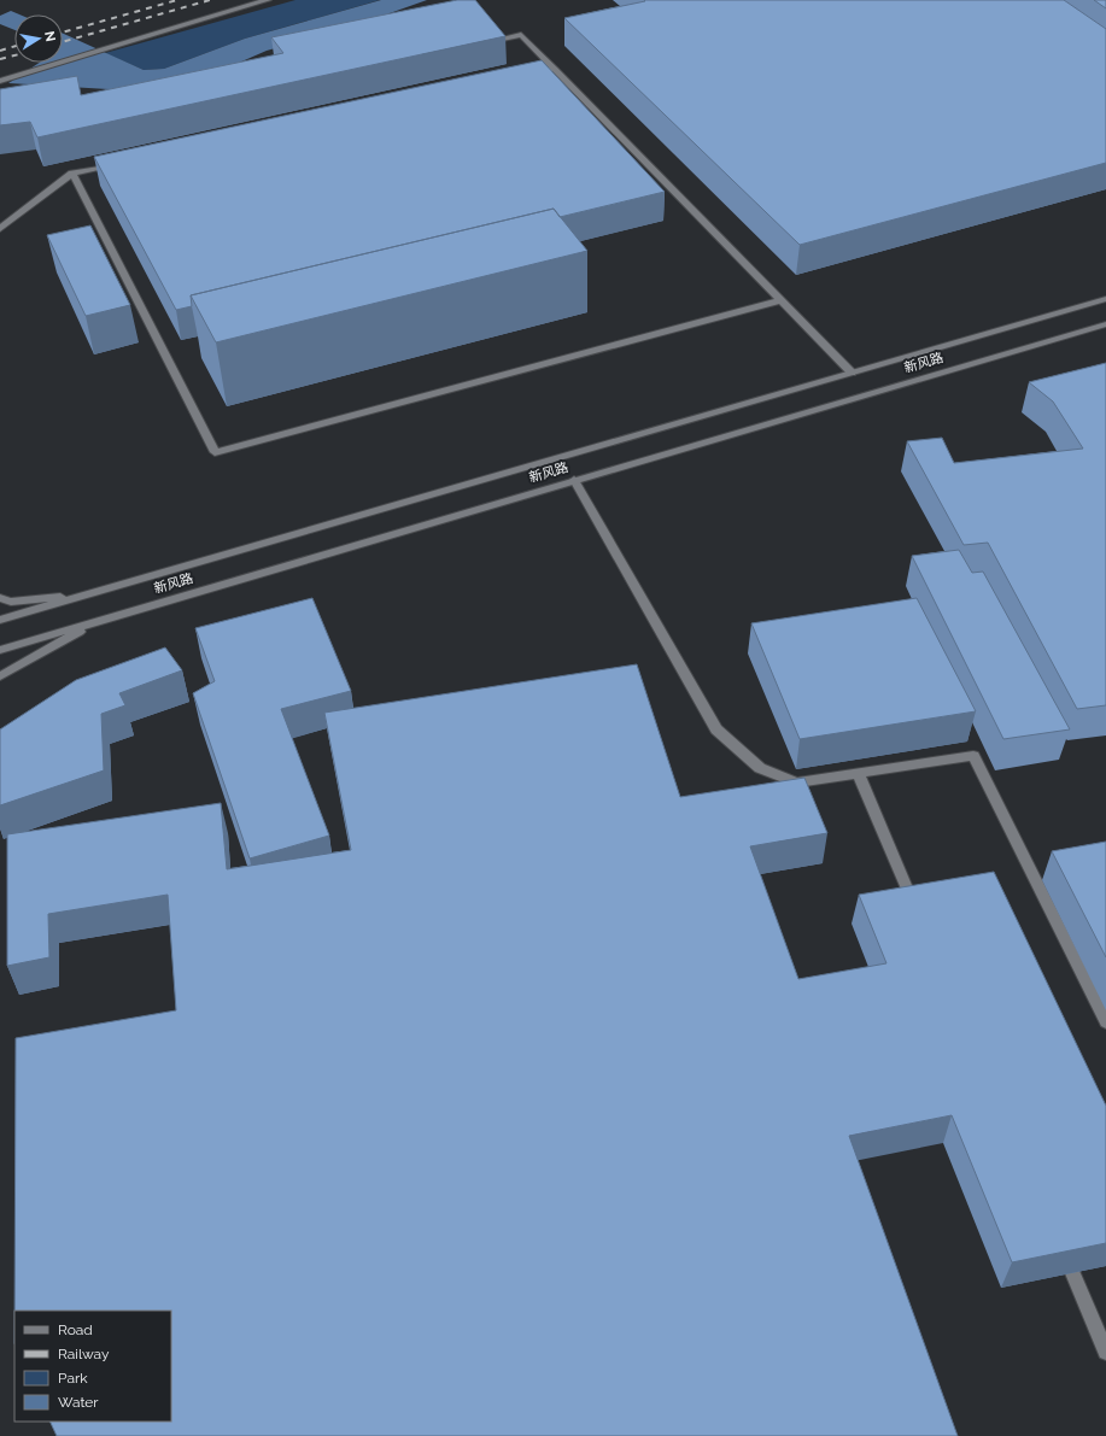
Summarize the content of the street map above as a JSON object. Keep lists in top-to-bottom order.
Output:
{
  "streets": {
    "main road": ["新风路"]
  },
  "legend": [
    "Road",
    "Railway",
    "Park",
    "Water"
  ],
  "north": "right"
}
